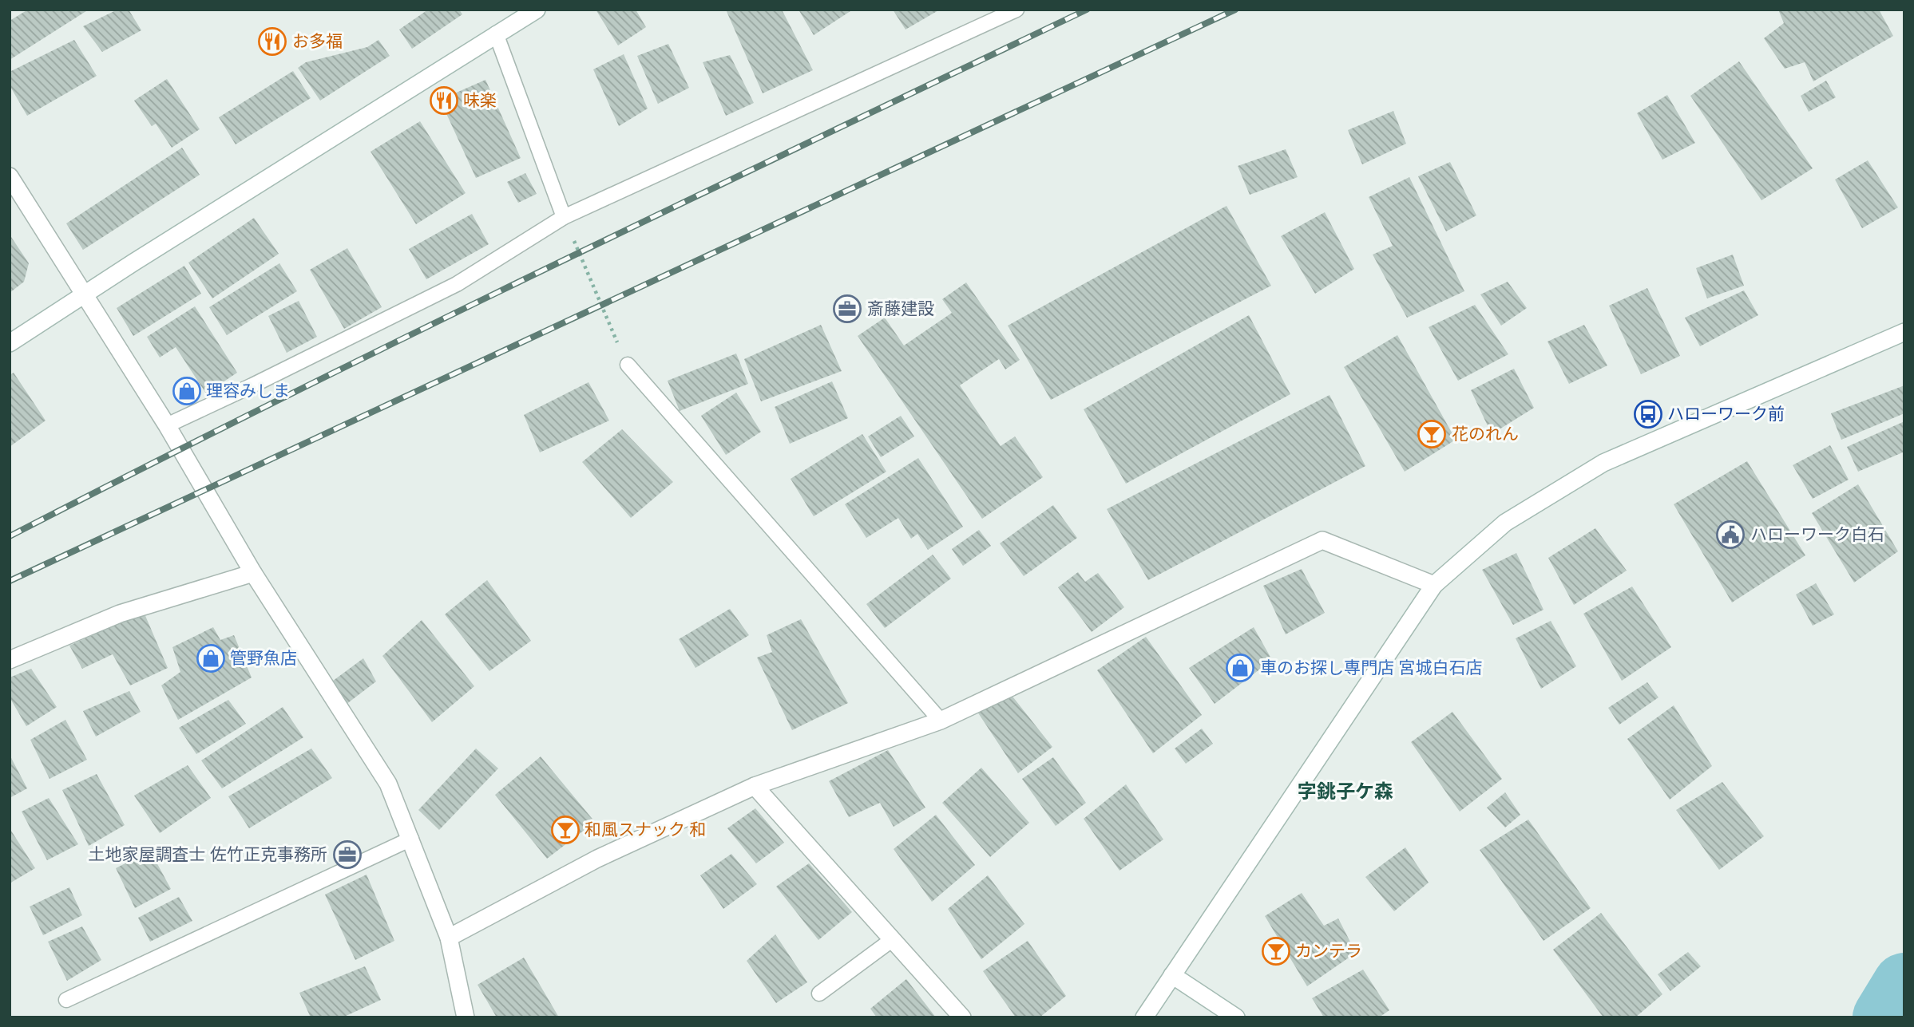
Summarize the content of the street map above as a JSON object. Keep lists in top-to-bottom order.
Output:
{
  "districts": ["字銚子ケ森"],
  "places": {
    "restaurant": ["お多福", "味楽"],
    "office": ["斎藤建設", "土地家屋調査士 佐竹正克事務所"],
    "shop": ["理容みしま", "管野魚店", "車のお探し専門店 宮城白石店"],
    "bus stop": ["ハローワーク前"],
    "bar": ["花のれん", "和風スナック 和", "カンテラ"],
    "public building": ["ハローワーク白石"]
  }
}
